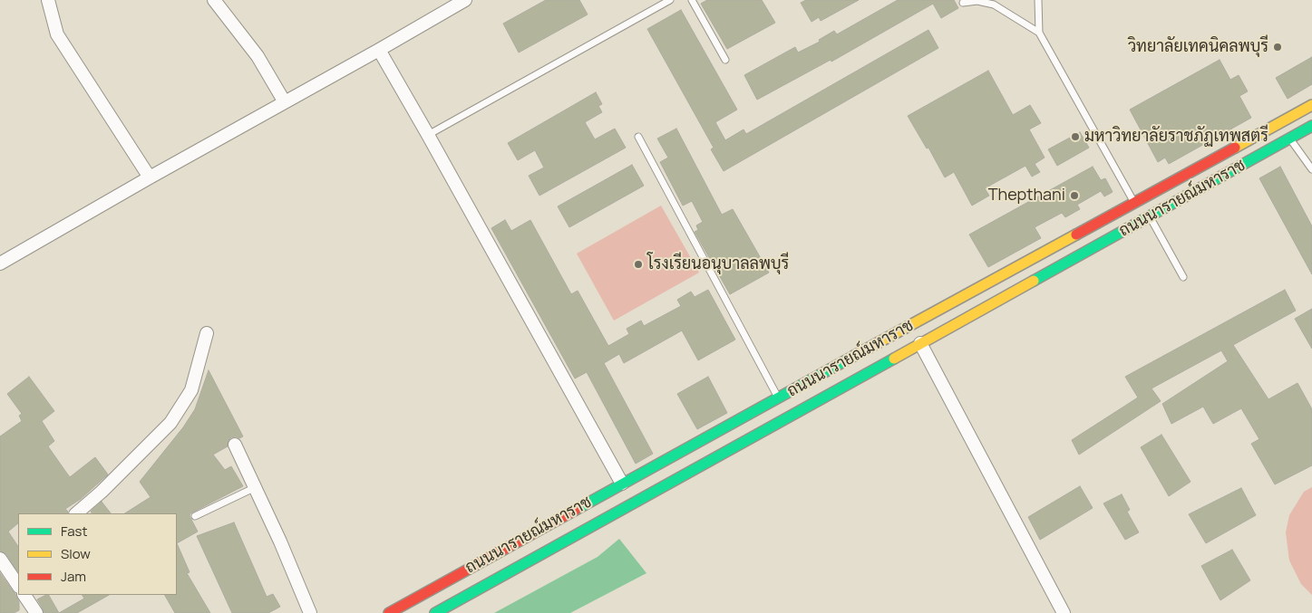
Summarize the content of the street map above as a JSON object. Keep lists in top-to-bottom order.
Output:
{
  "streets": {
    "main road": ["ถนนนารายณ์มหาราช"]
  },
  "places": [
    "วิทยาลัยเทคนิคลพบุรี",
    "มหาวิทยาลัยราชภัฏเทพสตรี",
    "Thepthani",
    "โรงเรียนอนุบาลลพบุรี"
  ],
  "legend": ["Fast", "Slow", "Jam"]
}
